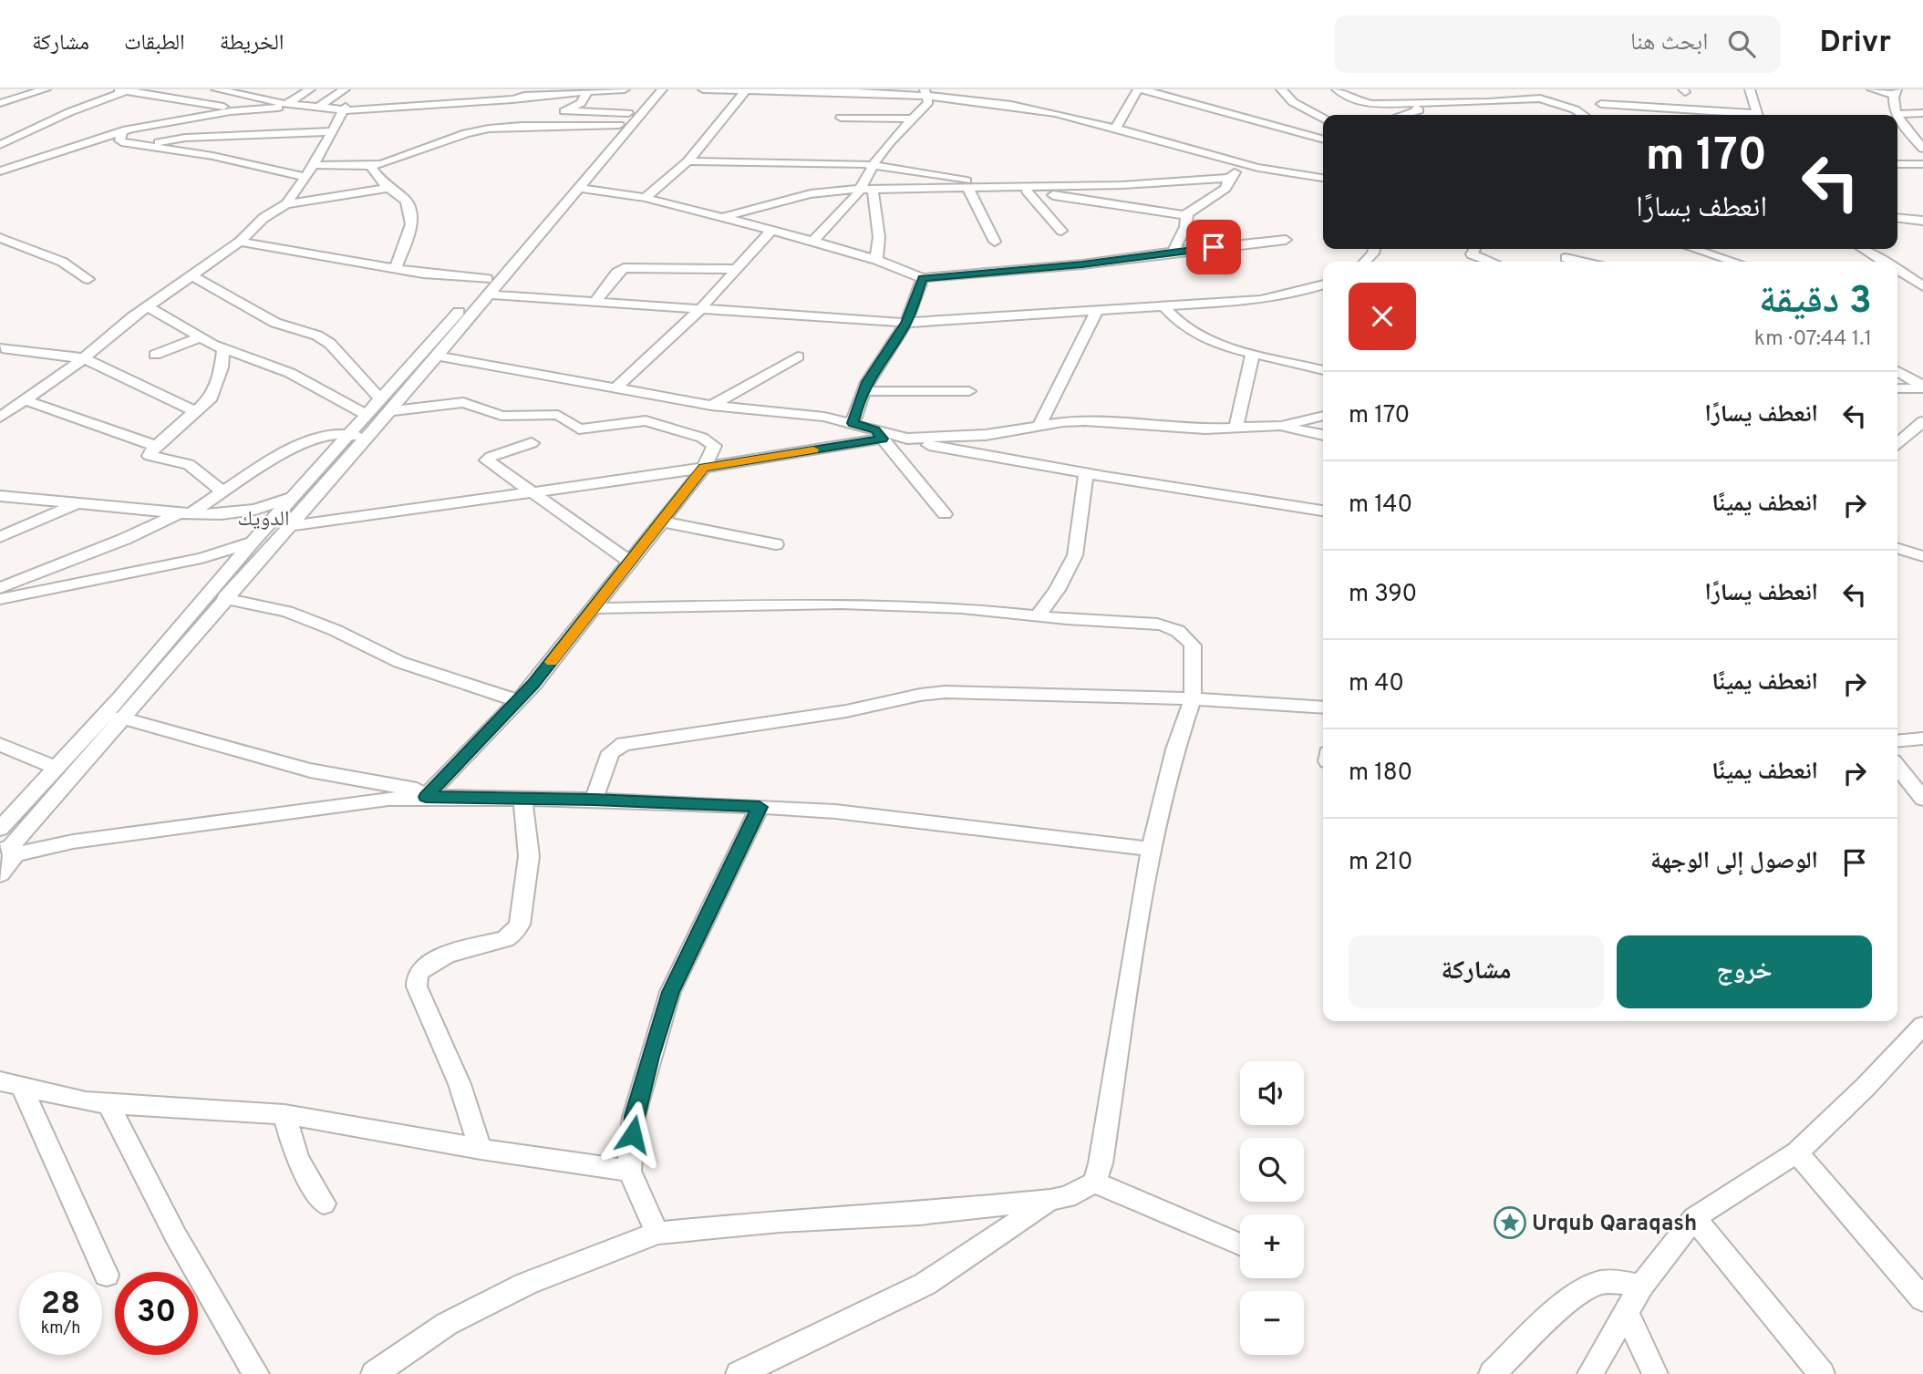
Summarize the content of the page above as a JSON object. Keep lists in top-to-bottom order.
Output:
{
  "districts": ["الدويك"],
  "places": {
    "place": ["Urqub Qaraqash"]
  },
  "page": {
    "header": "Drivr",
    "search": "ابحث هنا",
    "nav": ["الخريطة", "الطبقات", "مشاركة"],
    "turn": ["170 m", "انعطف يسارًا"],
    "heading": ["3 دقيقة", "1.1 km · 07:44"],
    "list": [
      {
        "name": "انعطف يسارًا",
        "value": "170 m"
      },
      {
        "name": "انعطف يمينًا",
        "value": "140 m"
      },
      {
        "name": "انعطف يسارًا",
        "value": "390 m"
      },
      {
        "name": "انعطف يمينًا",
        "value": "40 m"
      },
      {
        "name": "انعطف يمينًا",
        "value": "180 m"
      },
      {
        "name": "الوصول إلى الوجهة",
        "value": "210 m"
      }
    ],
    "buttons": ["خروج", "مشاركة"],
    "map_buttons": ["+", "−"],
    "speed": "28 km/h",
    "limit": "30"
  }
}
